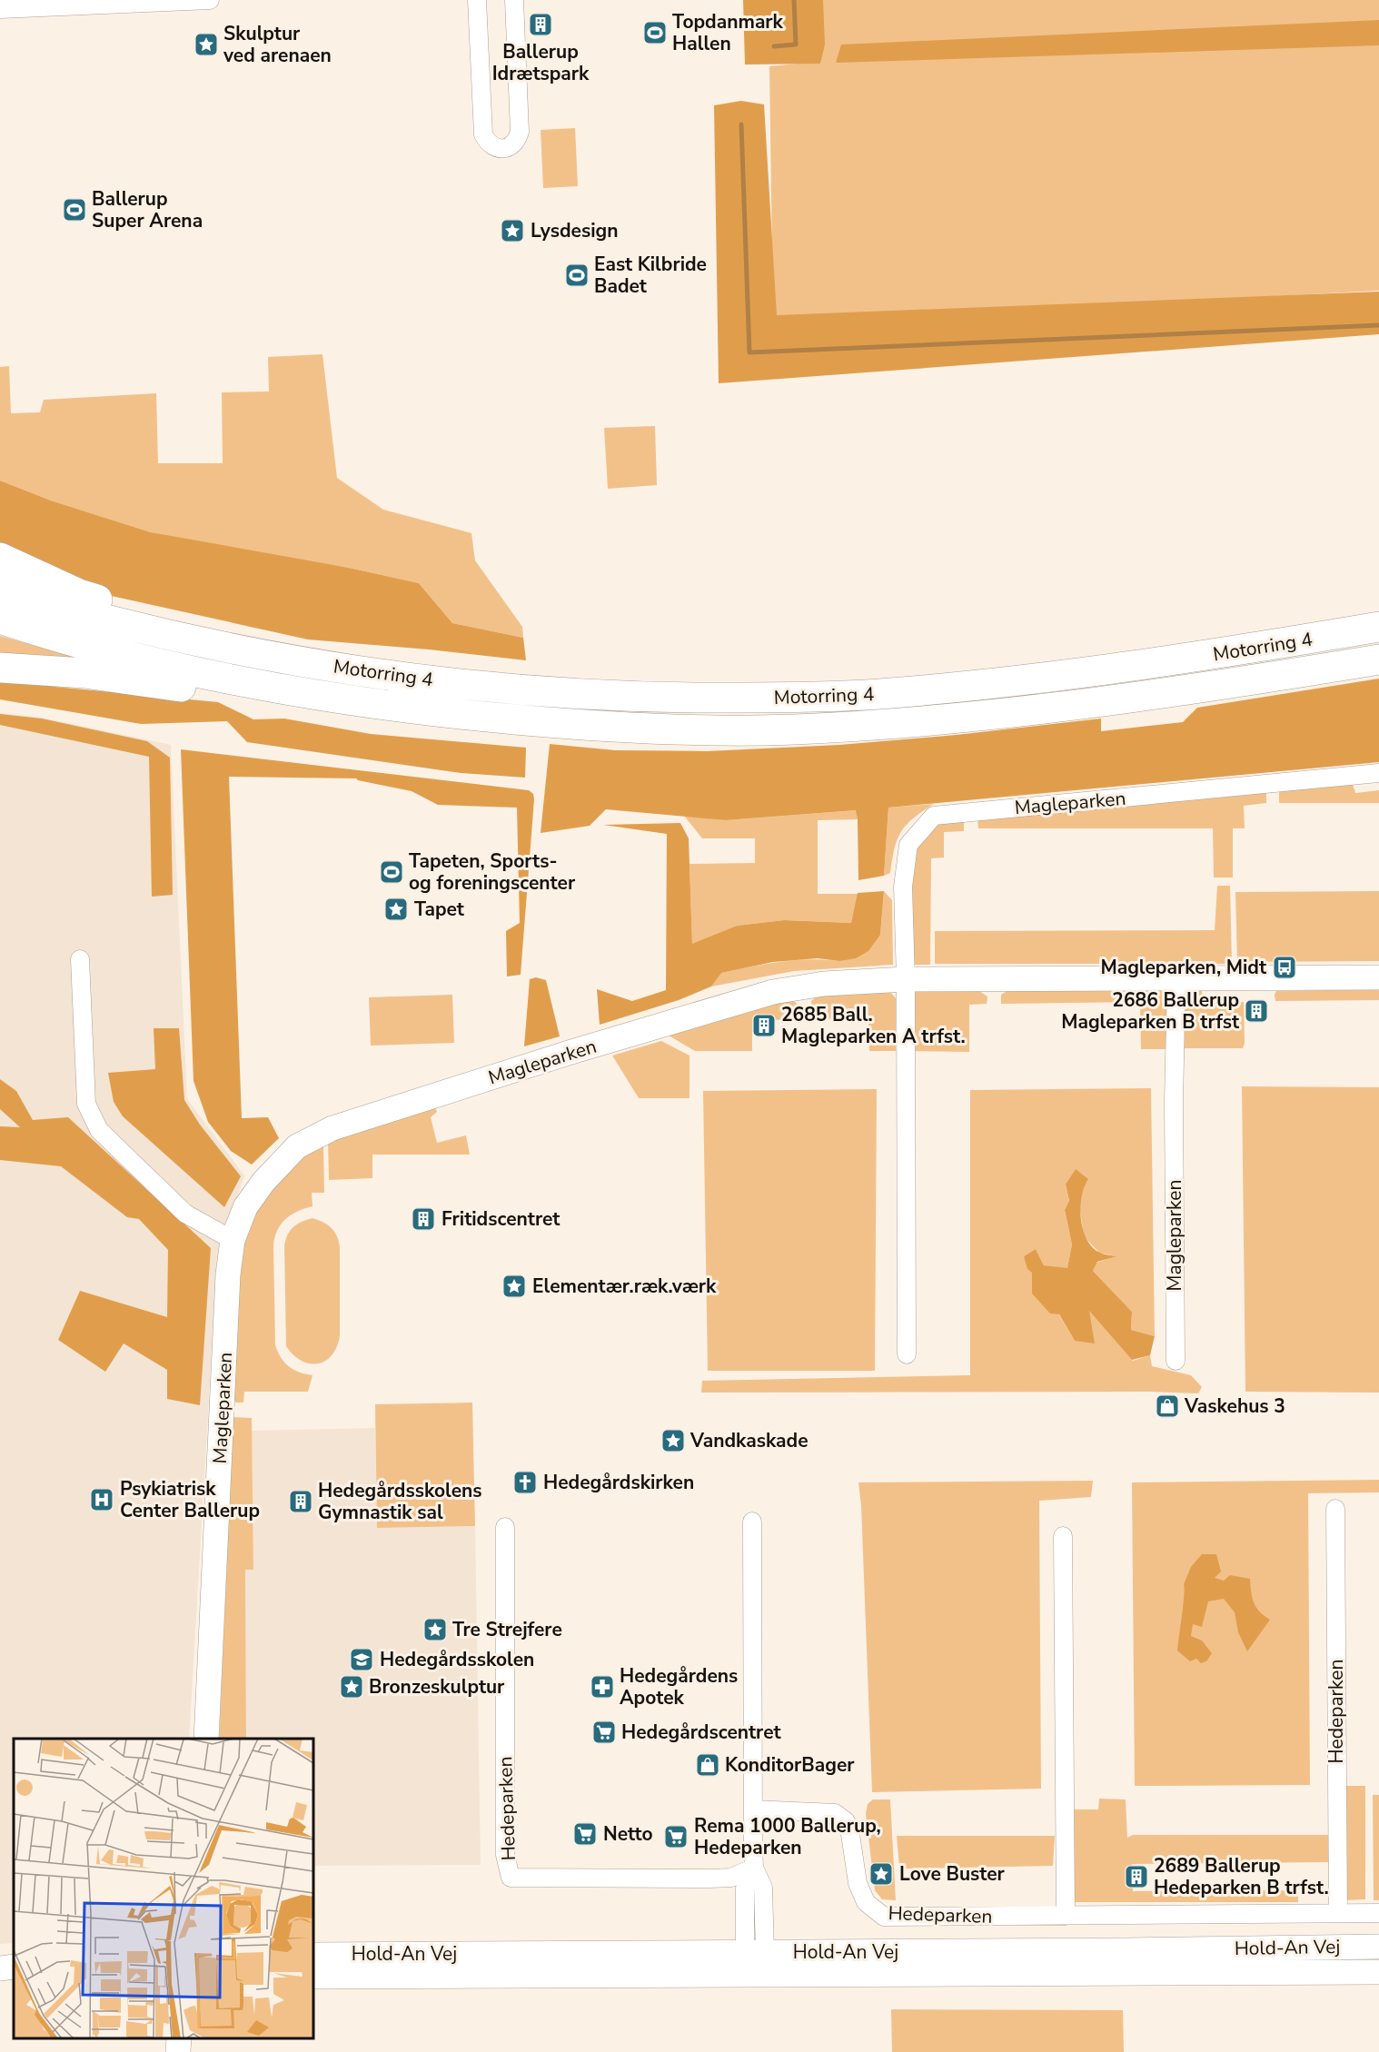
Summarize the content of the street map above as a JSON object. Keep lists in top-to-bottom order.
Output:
{
  "streets": {
    "highway": ["Motorring 4"],
    "street": ["Magleparken", "Hedeparken", "Hold-An Vej"]
  },
  "places": {
    "building": [
      "Ballerup Idrætspark",
      "2686 Ballerup Magleparken B trfst",
      "2685 Ball. Magleparken A trfst.",
      "Fritidscentret",
      "Hedegårdsskolens Gymnastik sal",
      "2689 Ballerup Hedeparken B trfst."
    ],
    "sports": [
      "Topdanmark Hallen",
      "Ballerup Super Arena",
      "East Kilbride Badet",
      "Tapeten, Sports- og foreningscenter"
    ],
    "place": [
      "Skulptur ved arenaen",
      "Lysdesign",
      "Tapet",
      "Elementær.ræk.værk",
      "Vandkaskade",
      "Tre Strejfere",
      "Bronzeskulptur",
      "Love Buster"
    ],
    "bus stop": ["Magleparken, Midt"],
    "shop": ["Vaskehus 3", "KonditorBager"],
    "church": ["Hedegårdskirken"],
    "hospital": ["Psykiatrisk Center Ballerup"],
    "school or university": ["Hedegårdsskolen"],
    "pharmacy": ["Hedegårdens Apotek"],
    "supermarket": ["Hedegårdscentret", "Netto", "Rema 1000 Ballerup, Hedeparken"]
  }
}
